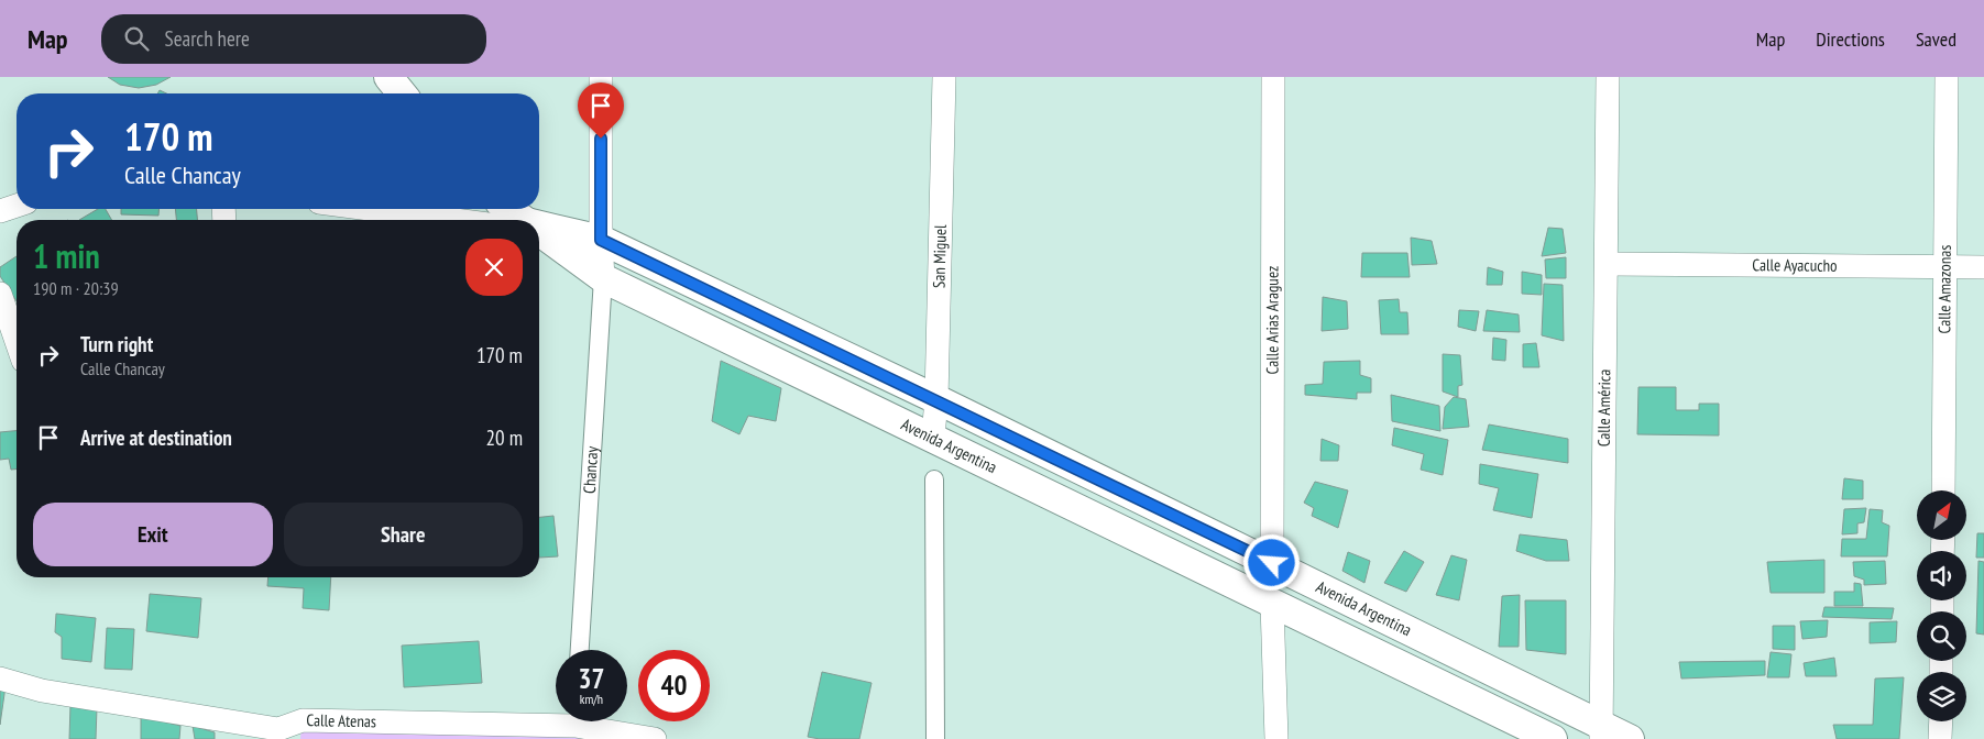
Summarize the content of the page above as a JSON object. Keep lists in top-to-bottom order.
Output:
{
  "streets": {
    "street": [
      "San Miguel",
      "Calle Ayacucho",
      "Calle Amazonas",
      "Calle Arias Araguez",
      "Calle América",
      "Avenida Argentina",
      "Chancay",
      "Calle Atenas"
    ]
  },
  "crossings": [
    ["San Miguel", "Avenida Argentina"],
    ["Calle Ayacucho", "Calle Amazonas"],
    ["Calle Ayacucho", "Calle América"],
    ["Calle Arias Araguez", "Avenida Argentina"],
    ["Calle América", "Avenida Argentina"],
    ["Avenida Argentina", "Chancay"]
  ],
  "north": "top right",
  "page": {
    "header": "Map",
    "search": "Search here",
    "nav": ["Map", "Directions", "Saved"],
    "turn": ["170 m", "Calle Chancay"],
    "heading": ["1 min", "190 m · 20:39"],
    "list": [
      {
        "name": "Turn right",
        "note": "Calle Chancay",
        "value": "170 m"
      },
      {
        "name": "Arrive at destination",
        "value": "20 m"
      }
    ],
    "buttons": ["Exit", "Share"],
    "speed": "37 km/h",
    "limit": "40"
  }
}
